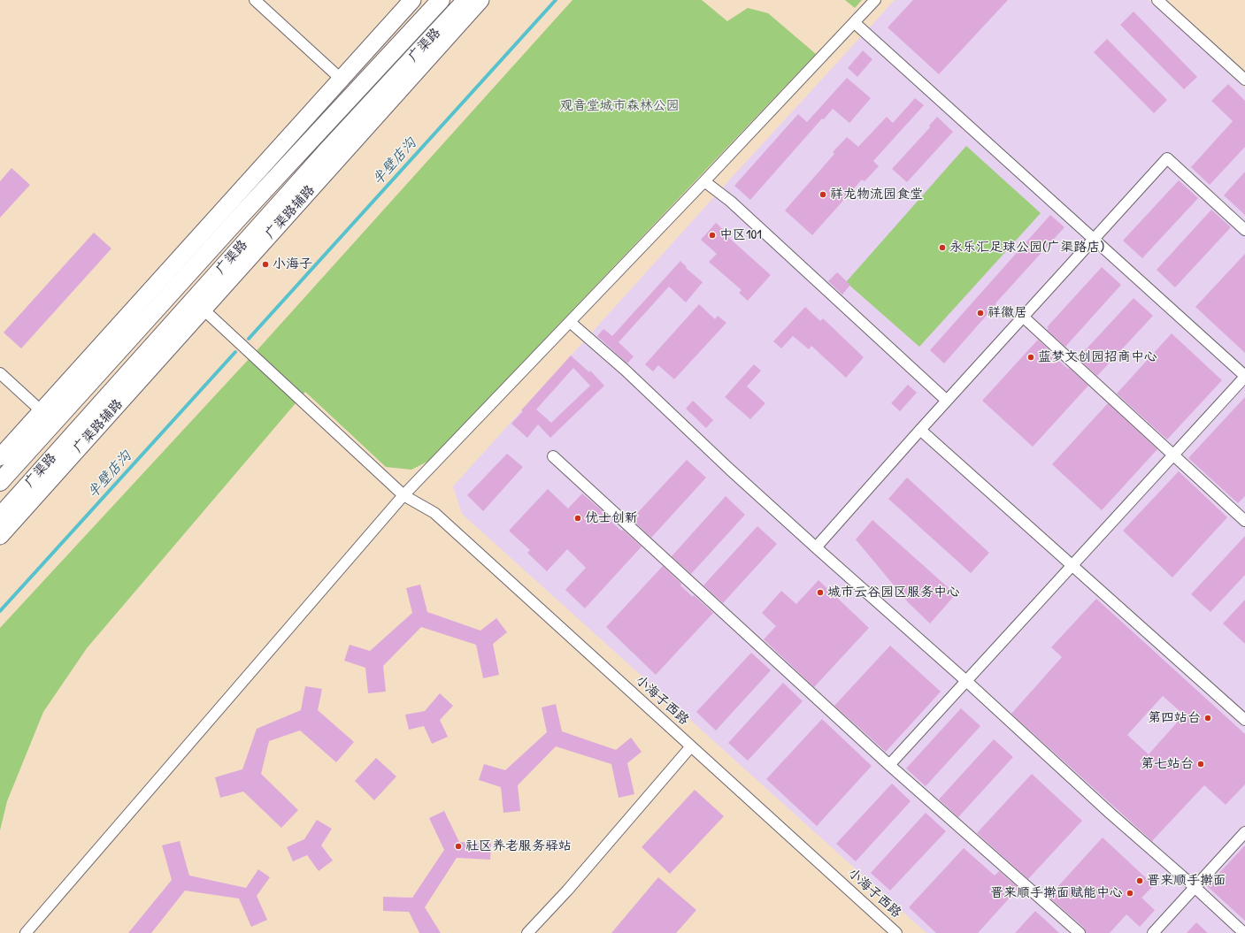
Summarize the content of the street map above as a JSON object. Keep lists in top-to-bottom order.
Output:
{
  "streets": {
    "highway": ["广渠路"],
    "main road": ["广渠路辅路"],
    "street": ["小海子西路"]
  },
  "crossings": [
    ["广渠路辅路", "小海子西路"]
  ],
  "water": ["半壁店沟"],
  "parks": ["观音堂城市森林公园"],
  "places": [
    "祥龙物流园食堂",
    "中区101",
    "永乐汇足球公园(广渠路店)",
    "小海子",
    "祥徽居",
    "蓝梦文创园招商中心",
    "优士创新",
    "城市云谷园区服务中心",
    "第四站台",
    "第七站台",
    "社区养老服务驿站",
    "晋来顺手擀面",
    "晋来顺手擀面赋能中心"
  ]
}
